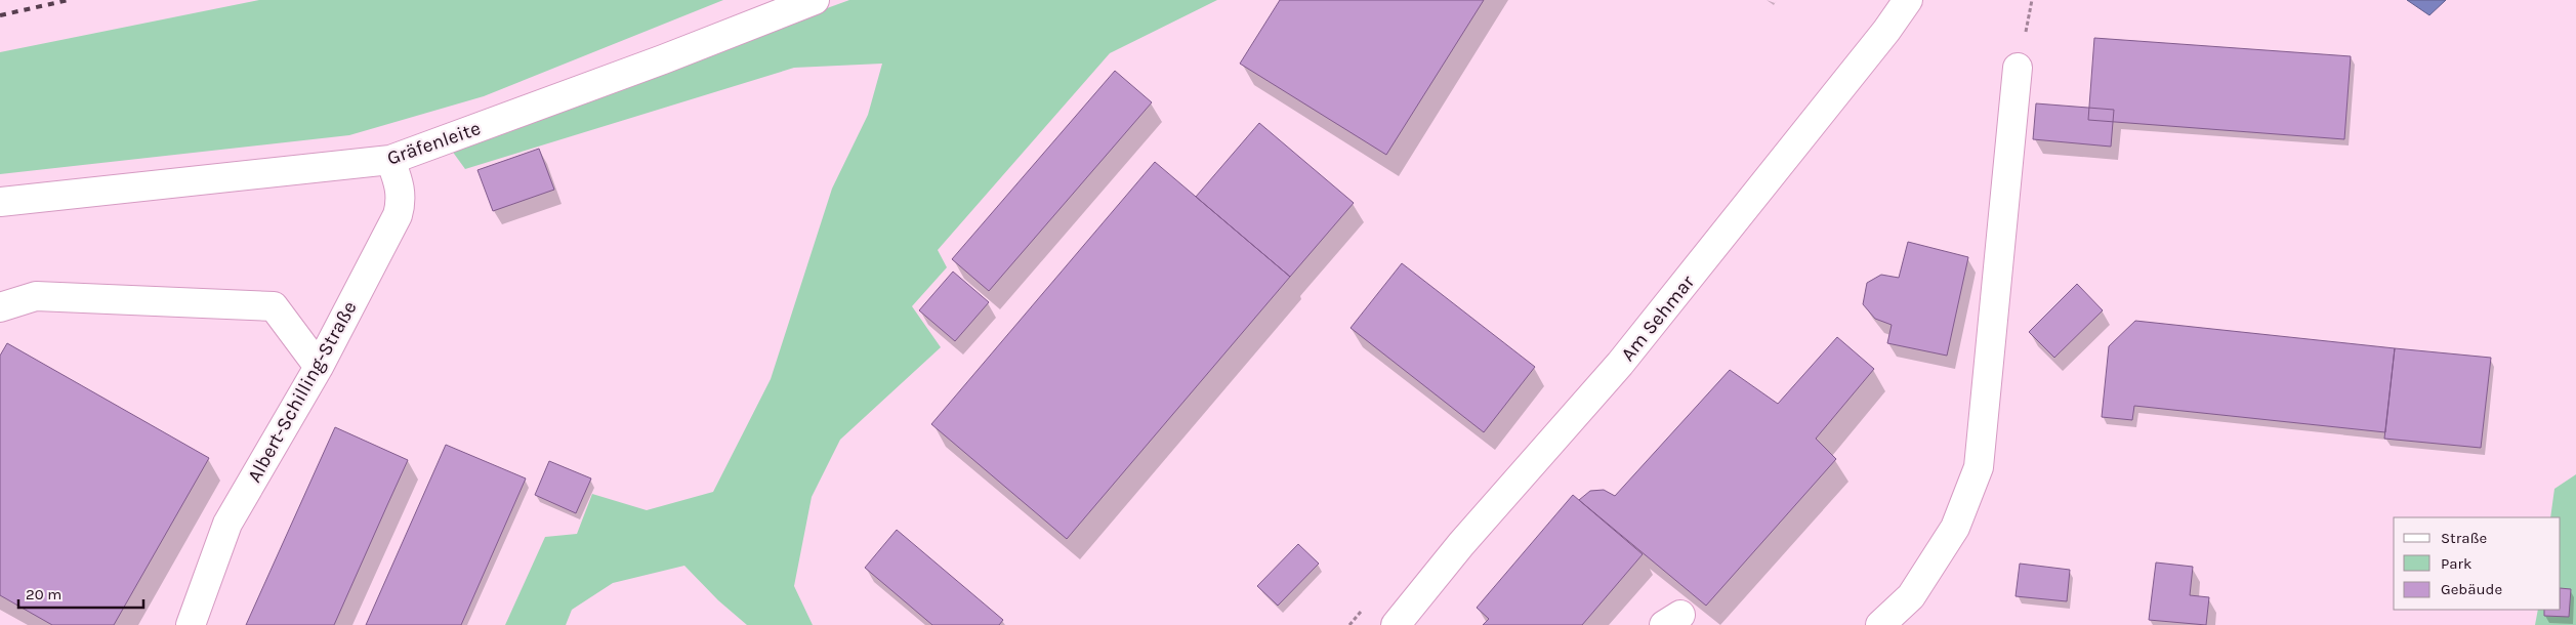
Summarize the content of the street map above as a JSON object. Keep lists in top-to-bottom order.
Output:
{
  "streets": {
    "street": ["Gräfenleite", "Am Sehmar", "Albert-Schilling-Straße"]
  },
  "crossings": [
    ["Gräfenleite", "Albert-Schilling-Straße"]
  ],
  "legend": ["Straße", "Park", "Gebäude"],
  "scale_bar": "20 m"
}
